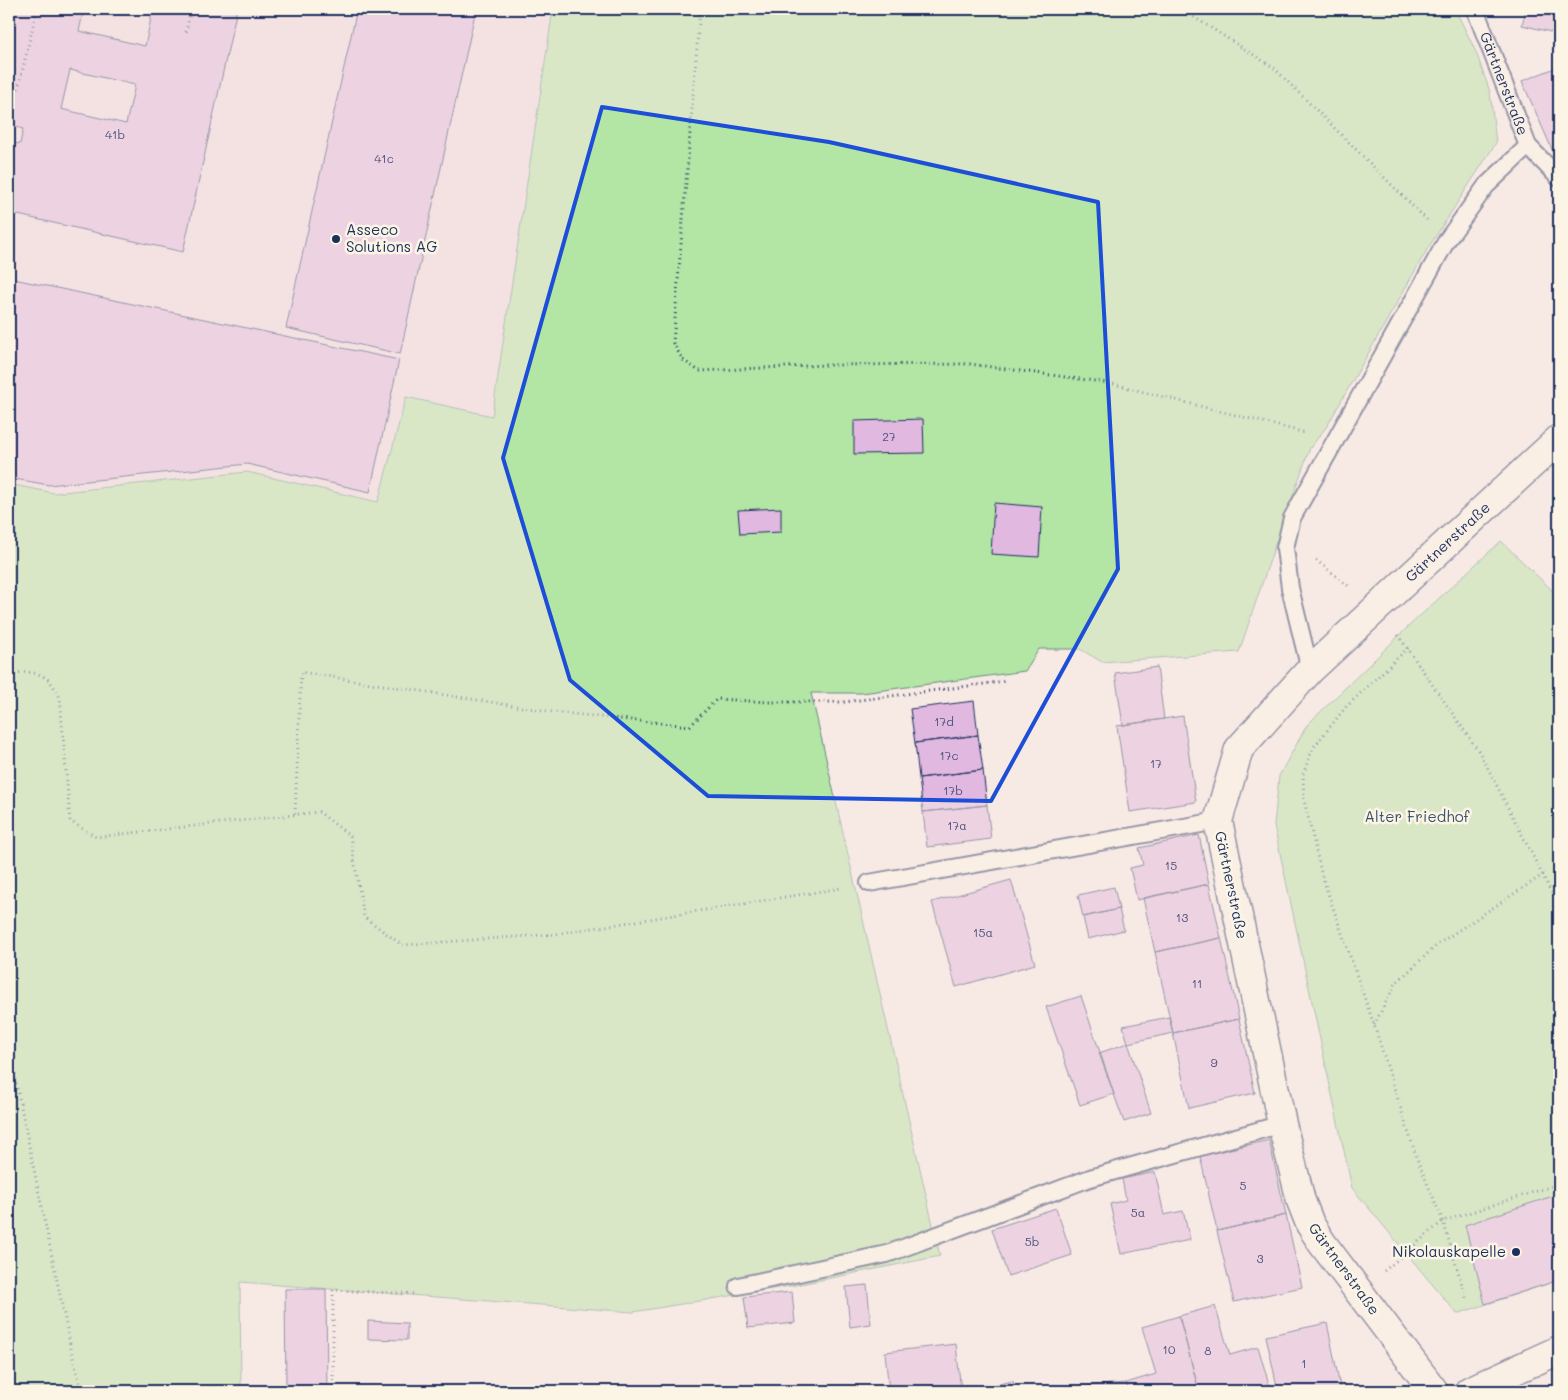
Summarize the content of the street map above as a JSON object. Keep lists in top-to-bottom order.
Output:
{
  "streets": {
    "street": ["Gärtnerstraße"]
  },
  "parks": ["Alter Friedhof"],
  "places": ["Asseco Solutions AG", "Nikolauskapelle"],
  "house_numbers": [
    "41b",
    "41c",
    "27",
    "17d",
    "17c",
    "17",
    "17b",
    "17a",
    "15",
    "13",
    "15a",
    "11",
    "9",
    "5",
    "5a",
    "5b",
    "3",
    "10",
    "8",
    "1"
  ]
}
